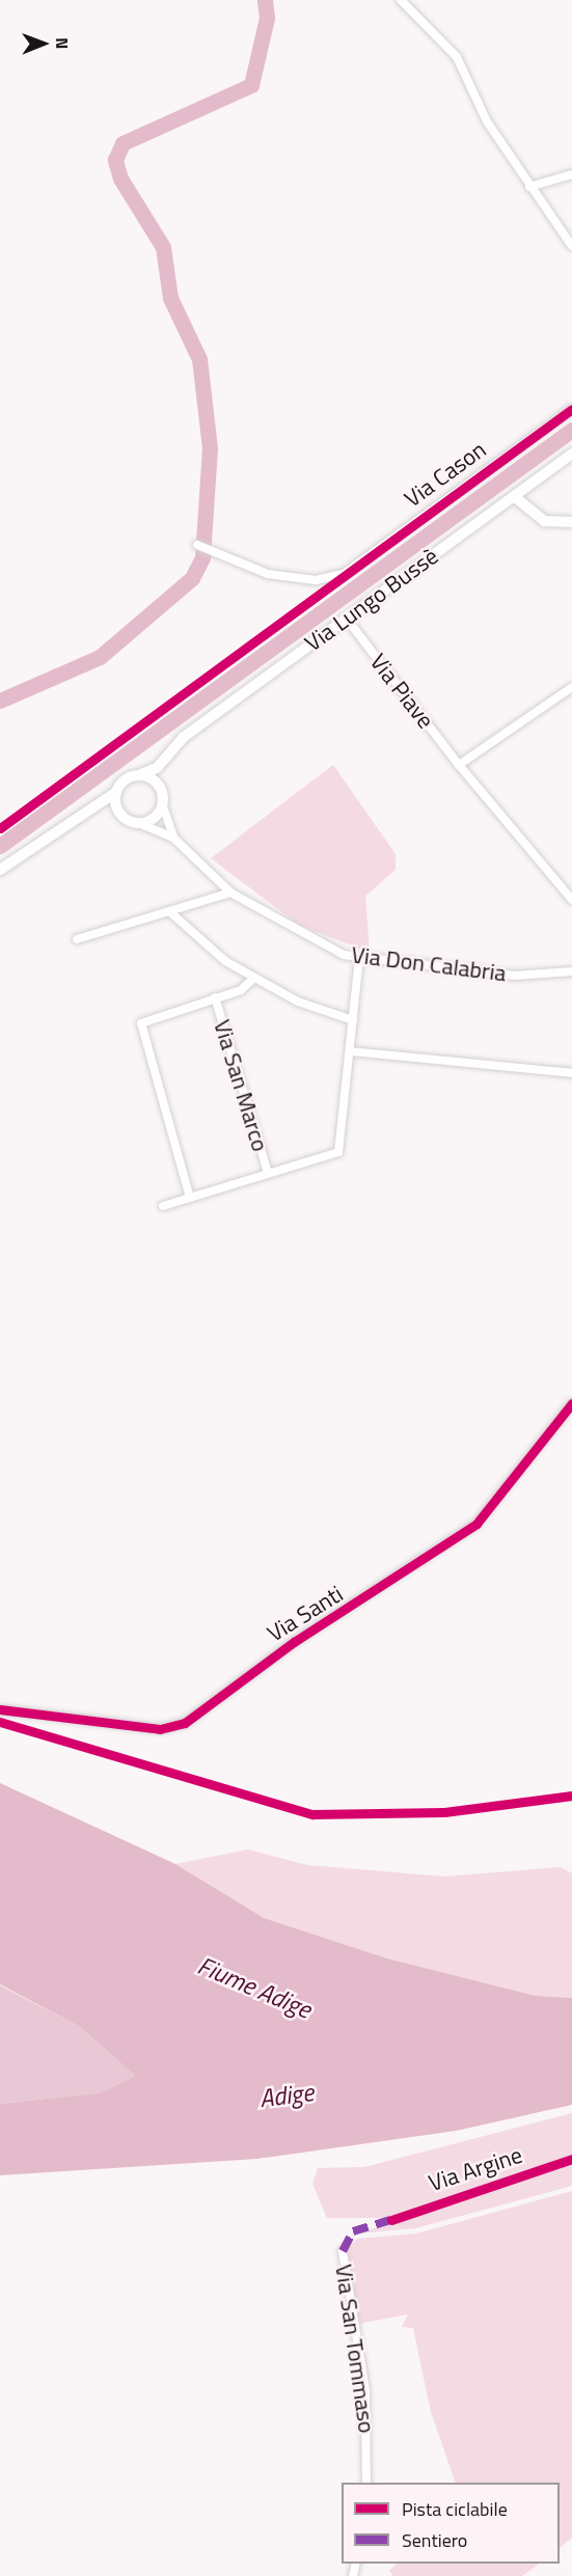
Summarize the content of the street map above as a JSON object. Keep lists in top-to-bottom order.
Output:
{
  "streets": {
    "main road": ["Via Lungo Bussè"],
    "street": [
      "Via Cason",
      "Via Piave",
      "Via Don Calabria",
      "Via San Marco",
      "Via Santi",
      "Via San Tommaso"
    ],
    "cycle path": ["Via Argine"]
  },
  "crossings": [
    ["Via Lungo Bussè", "Via Piave"],
    ["Via Lungo Bussè", "Via Don Calabria"]
  ],
  "water": ["Fiume Adige", "Adige"],
  "legend": ["Pista ciclabile", "Sentiero"],
  "north": "right"
}
